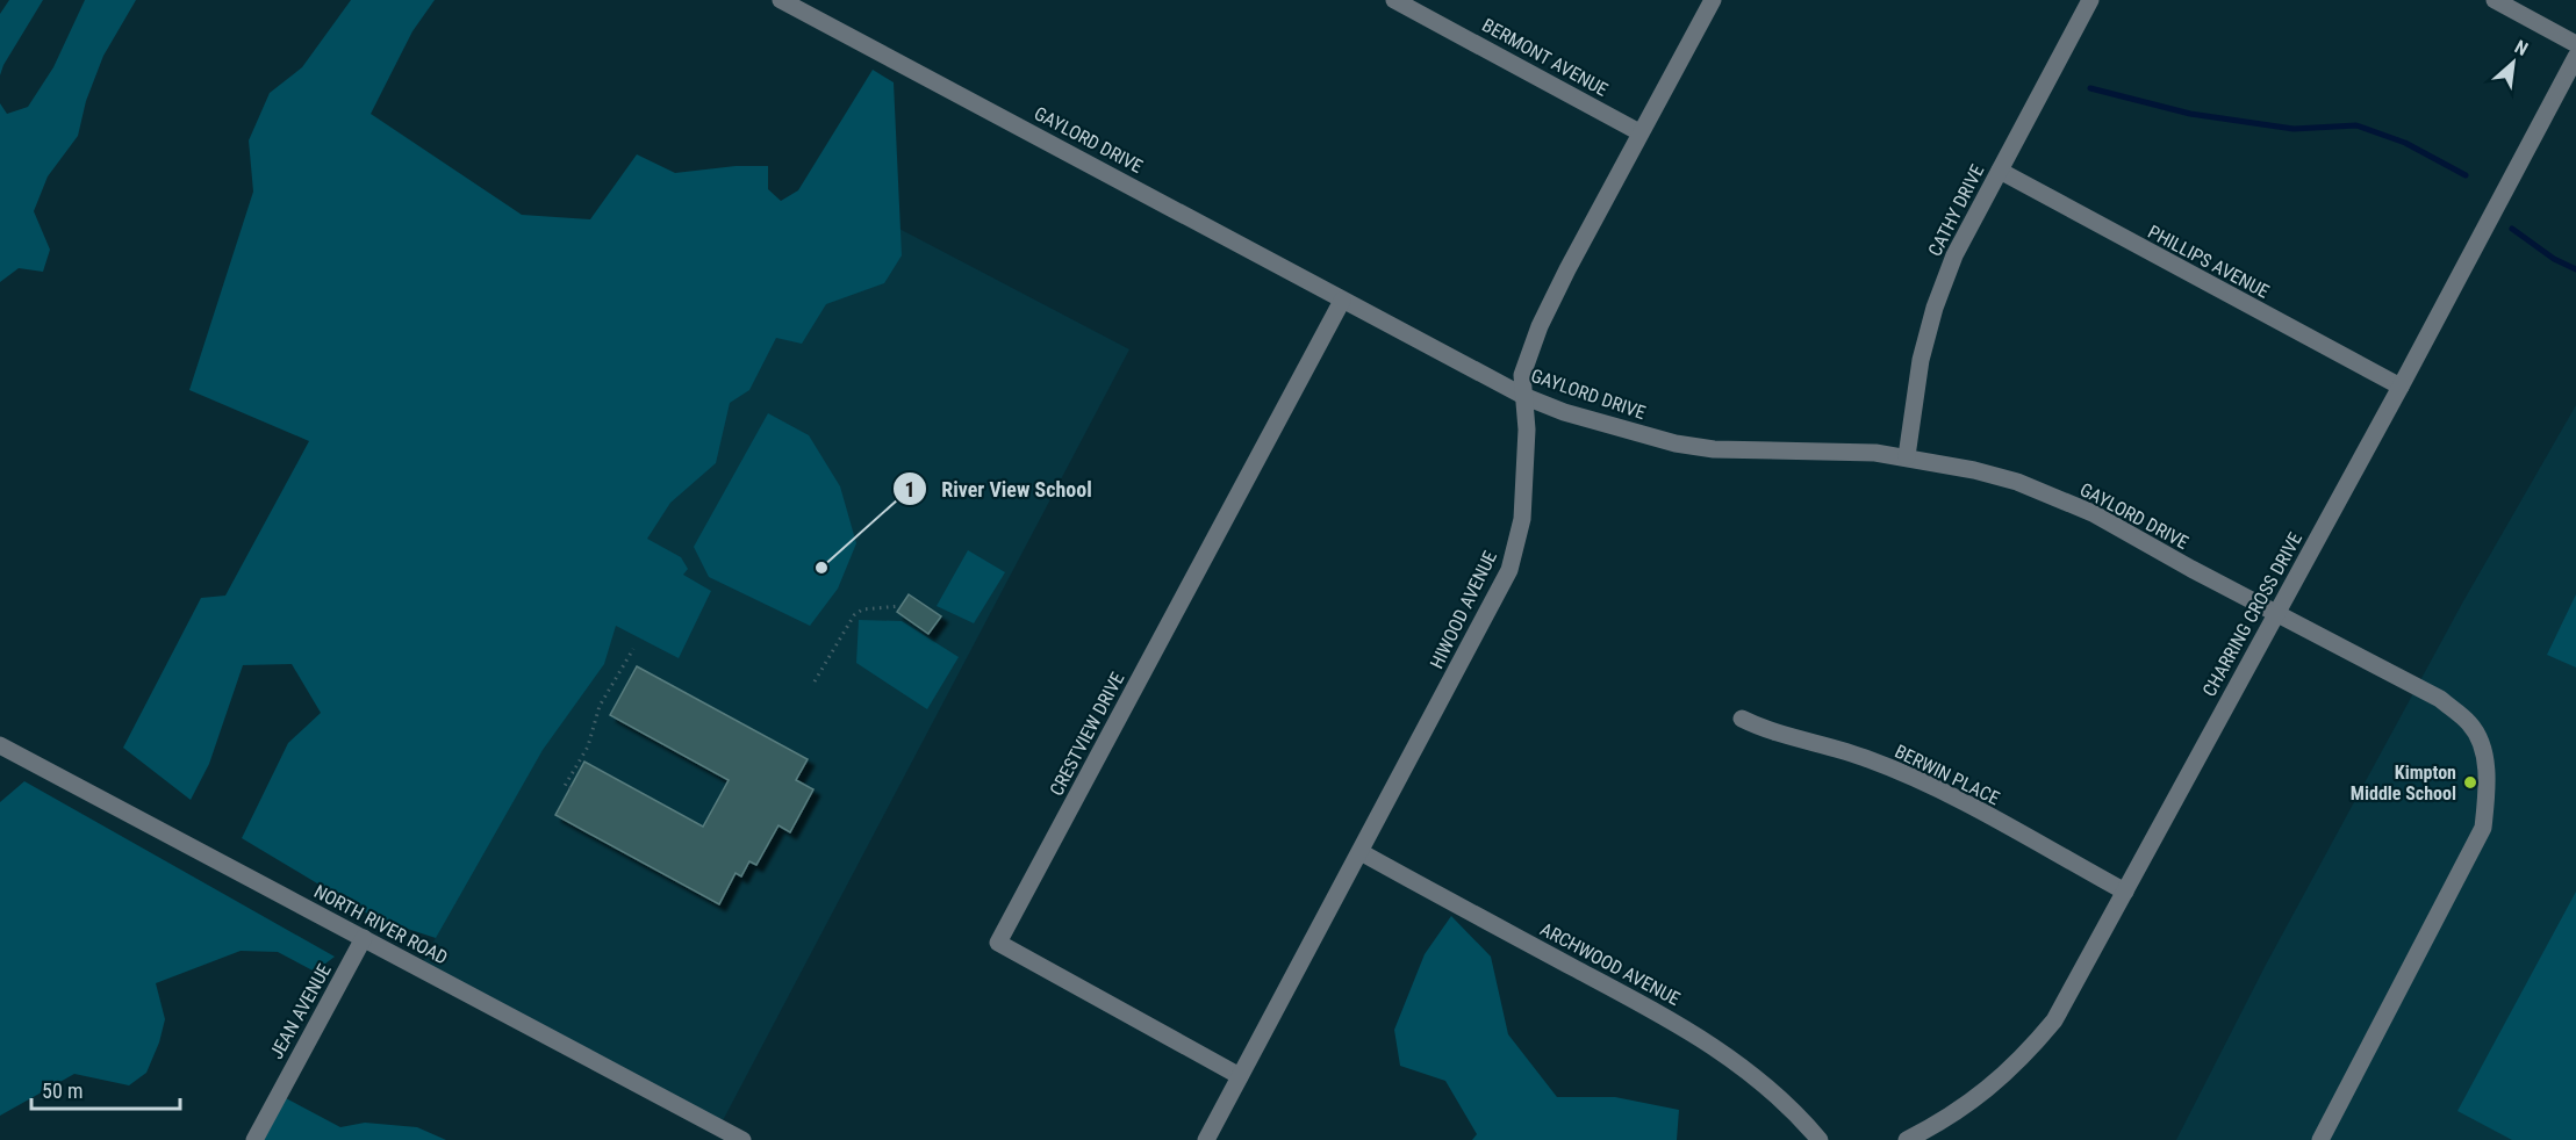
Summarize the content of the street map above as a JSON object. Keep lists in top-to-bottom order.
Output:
{
  "streets": {
    "street": [
      "BERMONT AVENUE",
      "GAYLORD DRIVE",
      "CATHY DRIVE",
      "PHILLIPS AVENUE",
      "HIWOOD AVENUE",
      "CHARRING CROSS DRIVE",
      "CRESTVIEW DRIVE",
      "BERWIN PLACE",
      "NORTH RIVER ROAD",
      "ARCHWOOD AVENUE",
      "JEAN AVENUE"
    ]
  },
  "crossings": [
    ["BERMONT AVENUE", "HIWOOD AVENUE"],
    ["GAYLORD DRIVE", "CATHY DRIVE"],
    ["GAYLORD DRIVE", "HIWOOD AVENUE"],
    ["GAYLORD DRIVE", "CHARRING CROSS DRIVE"],
    ["GAYLORD DRIVE", "CRESTVIEW DRIVE"],
    ["CATHY DRIVE", "PHILLIPS AVENUE"],
    ["PHILLIPS AVENUE", "CHARRING CROSS DRIVE"],
    ["HIWOOD AVENUE", "CRESTVIEW DRIVE"],
    ["HIWOOD AVENUE", "ARCHWOOD AVENUE"],
    ["CHARRING CROSS DRIVE", "BERWIN PLACE"],
    ["NORTH RIVER ROAD", "JEAN AVENUE"]
  ],
  "places": ["River View School", "Kimpton Middle School"],
  "scale_bar": "50 m",
  "north": "top right"
}
